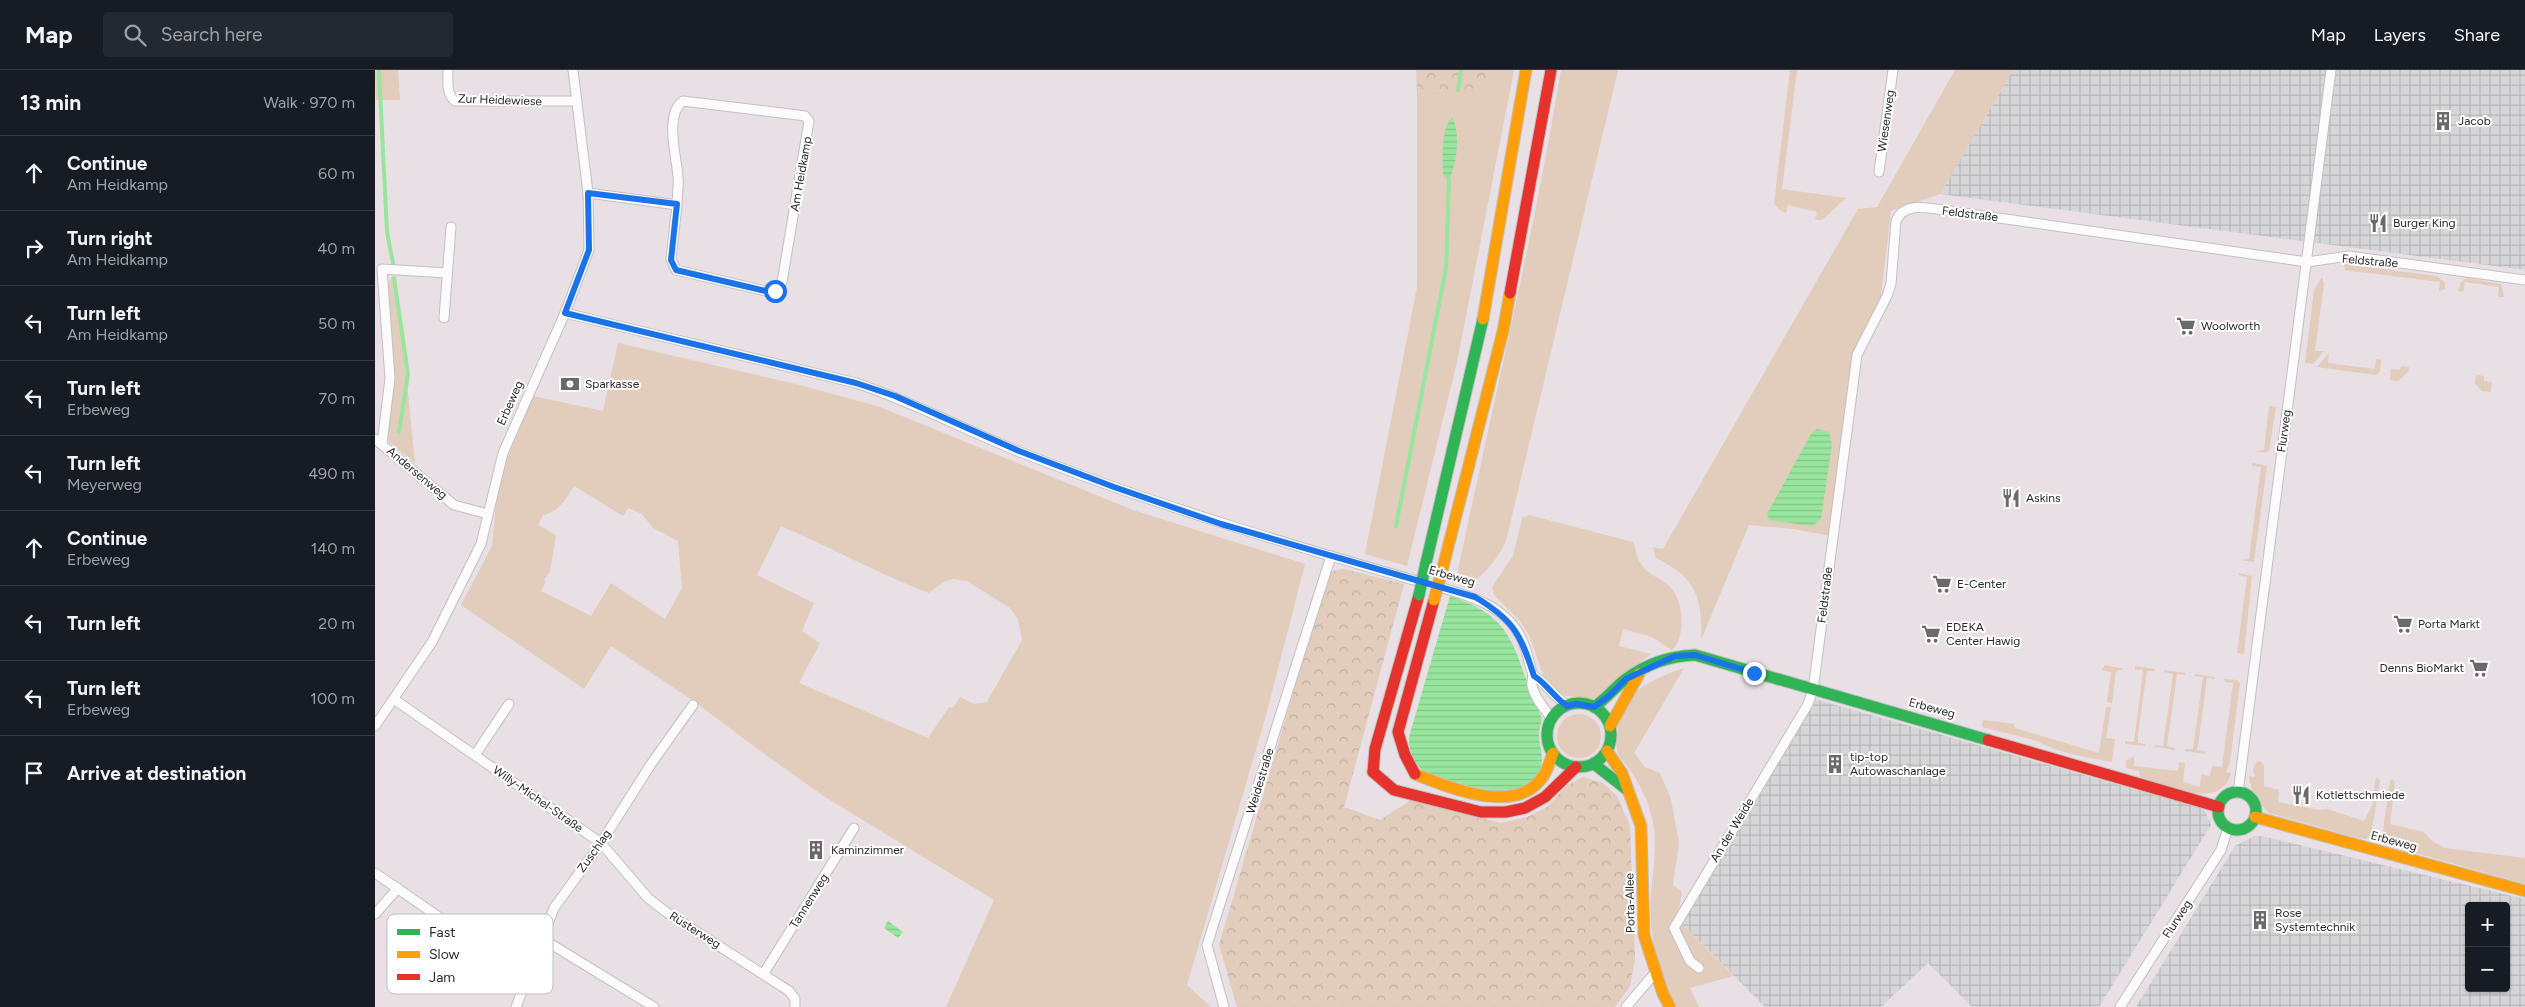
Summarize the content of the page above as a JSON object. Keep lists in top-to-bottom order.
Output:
{
  "streets": {
    "main road": ["Erbeweg", "Porta-Allee"],
    "street": [
      "Zur Heidewiese",
      "Wiesenweg",
      "Am Heidkamp",
      "Feldstraße",
      "Flurweg",
      "Andersenweg",
      "Weidestraße",
      "Willy-Michel-Straße",
      "An der Weide",
      "Zuschlag",
      "Tannenweg",
      "Rüsterweg"
    ]
  },
  "crossings": [
    ["Zur Heidewiese", "Erbeweg"],
    ["Feldstraße", "Erbeweg"],
    ["Feldstraße", "Flurweg"],
    ["Feldstraße", "An der Weide"],
    ["Erbeweg", "Flurweg"],
    ["Erbeweg", "Andersenweg"],
    ["Erbeweg", "Weidestraße"],
    ["Erbeweg", "Willy-Michel-Straße"],
    ["Erbeweg", "An der Weide"],
    ["Erbeweg", "Porta-Allee"],
    ["Willy-Michel-Straße", "Zuschlag"],
    ["Willy-Michel-Straße", "Rüsterweg"],
    ["Zuschlag", "Rüsterweg"],
    ["Tannenweg", "Rüsterweg"]
  ],
  "places": {
    "building": [
      "Jacob",
      "tip-top Autowaschanlage",
      "Kaminzimmer",
      "Rose Systemtechnik"
    ],
    "restaurant": ["Burger King", "Askins", "Kotlettschmiede"],
    "supermarket": [
      "Woolworth",
      "E-Center",
      "Porta Markt",
      "EDEKA Center Hawig",
      "Denns BioMarkt"
    ],
    "bank": ["Sparkasse"]
  },
  "legend": ["Fast", "Slow", "Jam"],
  "page": {
    "header": "Map",
    "search": "Search here",
    "nav": ["Map", "Layers", "Share"],
    "heading": ["13 min", "Walk · 970 m"],
    "list": [
      ["Continue", "Am Heidkamp", "60 m"],
      ["Turn right", "Am Heidkamp", "40 m"],
      ["Turn left", "Am Heidkamp", "50 m"],
      ["Turn left", "Erbeweg", "70 m"],
      ["Turn left", "Meyerweg", "490 m"],
      ["Continue", "Erbeweg", "140 m"],
      ["Turn left", "20 m"],
      ["Turn left", "Erbeweg", "100 m"],
      "Arrive at destination"
    ],
    "map_buttons": ["+", "−"]
  }
}
